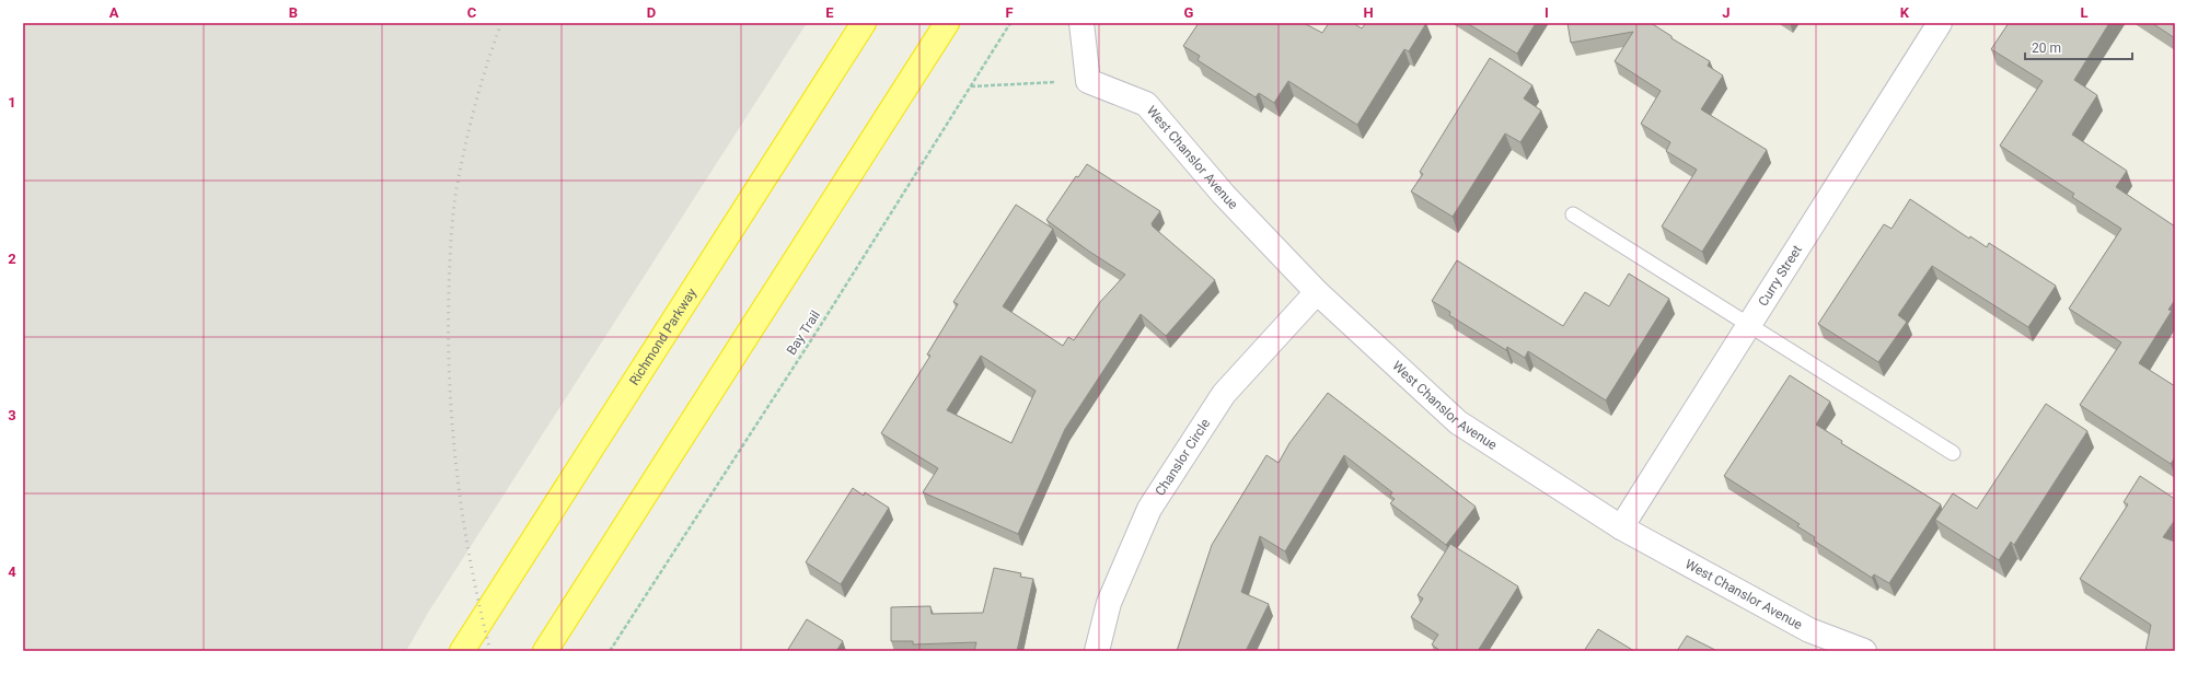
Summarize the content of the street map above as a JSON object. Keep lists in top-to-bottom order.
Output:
{
  "streets": {
    "highway": ["Richmond Parkway"],
    "street": ["West Chanslor Avenue", "Curry Street", "Chanslor Circle"],
    "path": ["Bay Trail"]
  },
  "crossings": [
    ["West Chanslor Avenue", "Curry Street"],
    ["West Chanslor Avenue", "Chanslor Circle"]
  ],
  "scale_bar": "20 m",
  "grid": {
    "columns": [
      "A",
      "B",
      "C",
      "D",
      "E",
      "F",
      "G",
      "H",
      "I",
      "J",
      "K",
      "L"
    ],
    "rows": [
      "1",
      "2",
      "3",
      "4"
    ]
  }
}
